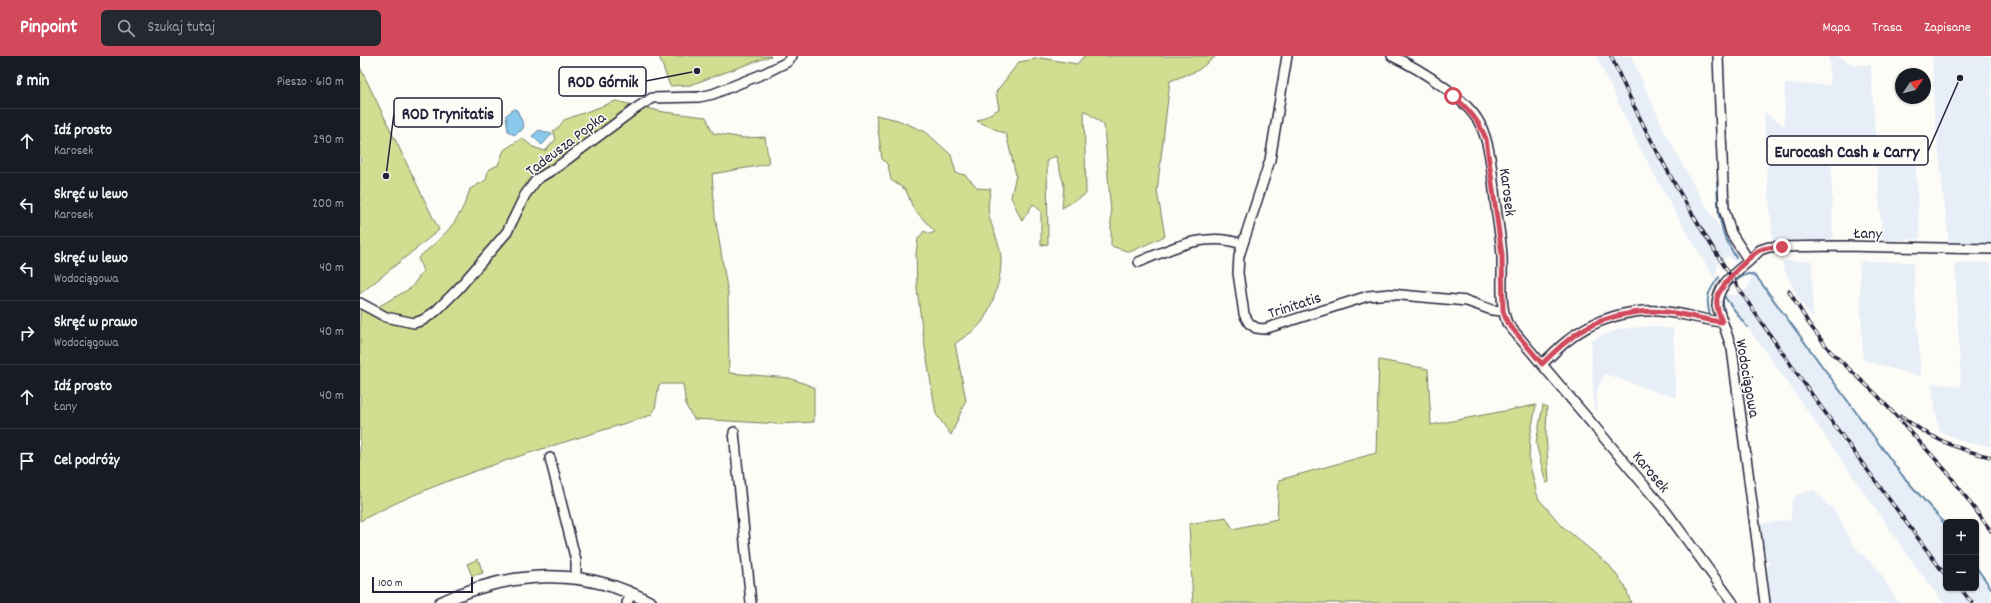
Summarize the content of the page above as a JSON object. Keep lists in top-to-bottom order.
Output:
{
  "streets": {
    "street": [
      "Tadeusza Popka",
      "Karosek",
      "Łany",
      "Trinitatis",
      "Wodociągowa"
    ]
  },
  "crossings": [
    ["Karosek", "Trinitatis"],
    ["Łany", "Wodociągowa"]
  ],
  "places": ["ROD Górnik", "Eurocash Cash & Carry", "ROD Trynitatis"],
  "scale_bar": "100 m",
  "north": "top right",
  "page": {
    "header": "Pinpoint",
    "search": "Szukaj tutaj",
    "nav": ["Mapa", "Trasa", "Zapisane"],
    "heading": ["8 min", "Pieszo · 610 m"],
    "list": [
      ["Idź prosto", "Karosek", "290 m"],
      ["Skręć w lewo", "Karosek", "200 m"],
      ["Skręć w lewo", "Wodociągowa", "40 m"],
      ["Skręć w prawo", "Wodociągowa", "40 m"],
      ["Idź prosto", "Łany", "40 m"],
      "Cel podróży"
    ],
    "map_buttons": ["+", "−"],
    "scale": "100 m"
  }
}
